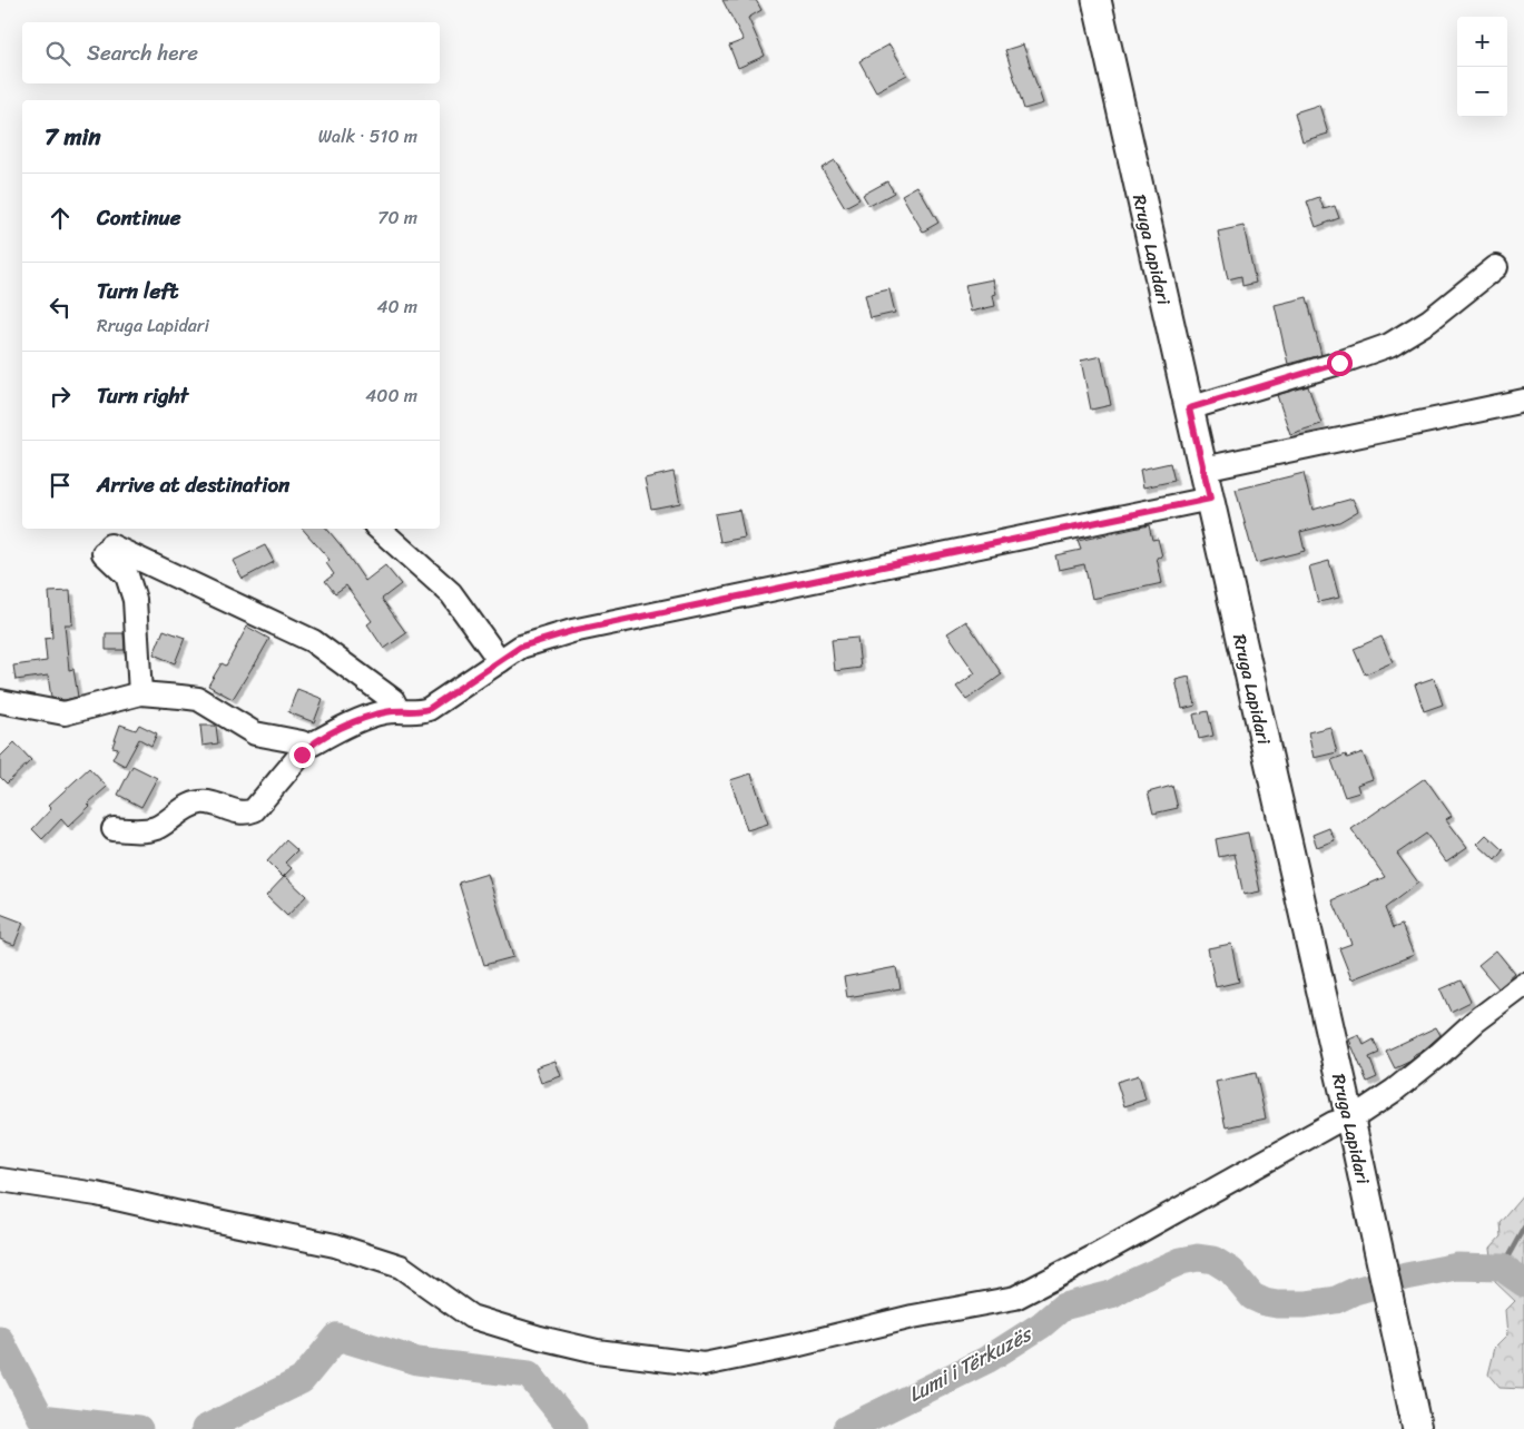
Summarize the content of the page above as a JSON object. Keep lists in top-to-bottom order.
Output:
{
  "streets": {
    "main road": ["Rruga Lapidari"]
  },
  "water": ["Lumi i Tërkuzës"],
  "page": {
    "map_buttons": ["+", "−"],
    "search": "Search here",
    "heading": ["7 min", "Walk · 510 m"],
    "list": [
      ["Continue", "70 m"],
      ["Turn left", "Rruga Lapidari", "40 m"],
      ["Turn right", "400 m"],
      "Arrive at destination"
    ]
  }
}
